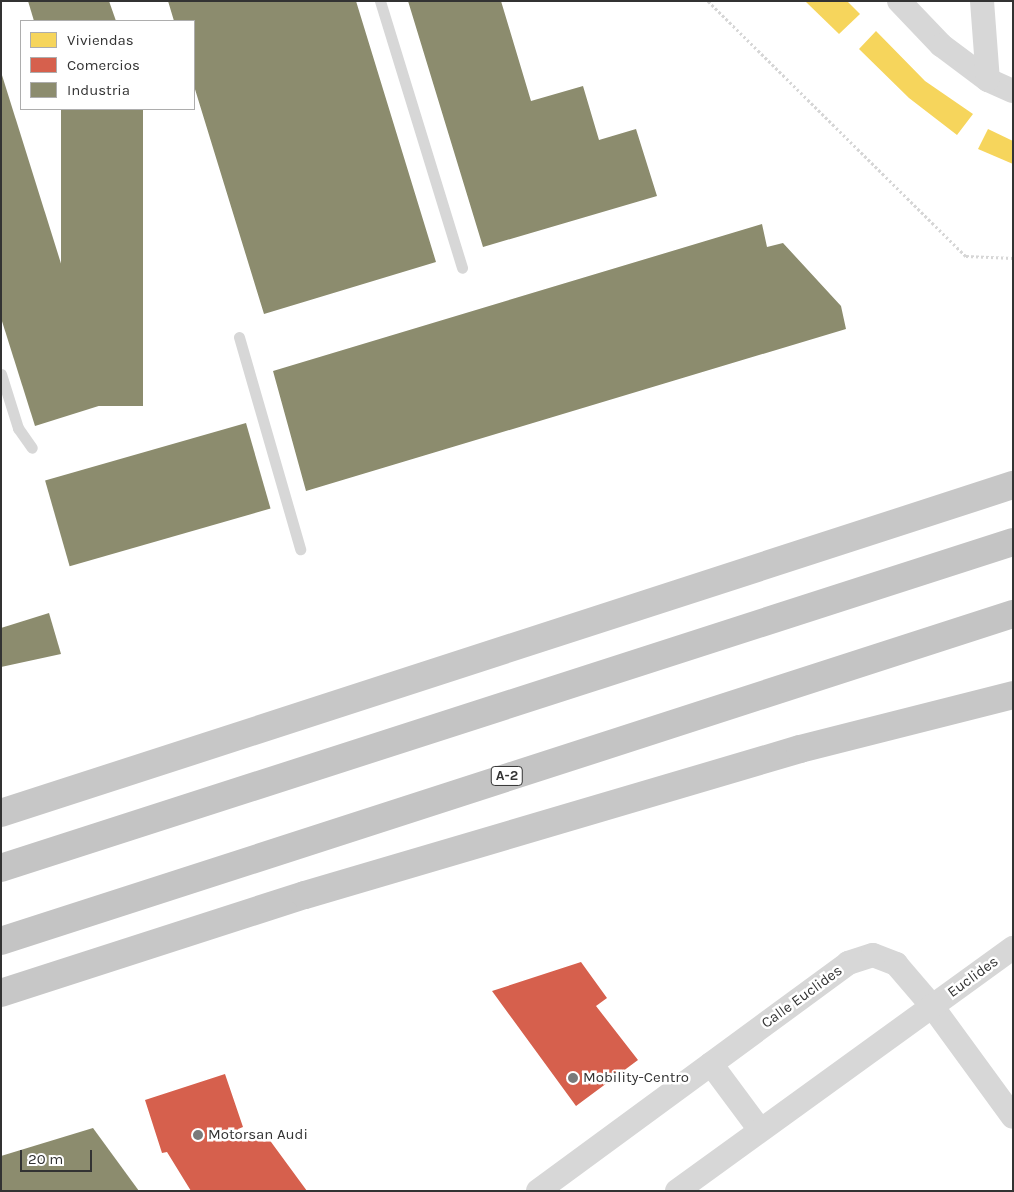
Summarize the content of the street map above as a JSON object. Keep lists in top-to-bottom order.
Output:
{
  "streets": {
    "highway": ["A-2"],
    "street": ["Euclides", "Calle Euclides"]
  },
  "crossings": [
    ["Euclides", "Calle Euclides"]
  ],
  "places": ["Mobility-Centro", "Motorsan Audi"],
  "legend": ["Viviendas", "Comercios", "Industria"],
  "scale_bar": "20 m"
}
